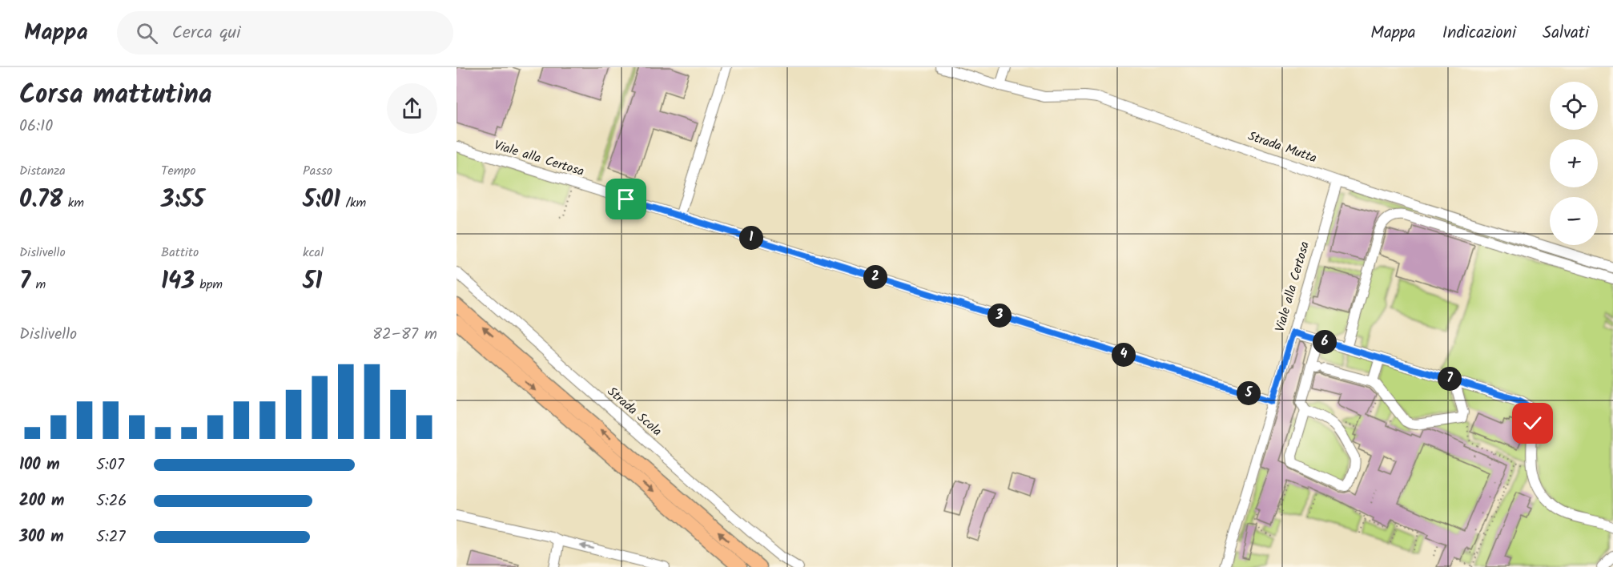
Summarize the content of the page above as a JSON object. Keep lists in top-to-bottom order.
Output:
{
  "streets": {
    "street": ["Strada Mutta", "Viale alla Certosa", "Strada Scola"]
  },
  "crossings": [
    ["Strada Mutta", "Viale alla Certosa"]
  ],
  "page": {
    "header": "Mappa",
    "search": "Cerca qui",
    "nav": ["Mappa", "Indicazioni", "Salvati"],
    "heading": ["Corsa mattutina", "06:10"],
    "map_buttons": ["+", "−"],
    "stats": [
      ["Distanza", "0.78 km"],
      ["Tempo", "3:55"],
      ["Passo", "5:01 /km"],
      ["Dislivello", "7 m"],
      ["Battito", "143 bpm"],
      ["kcal", "51"]
    ],
    "pins": [
      "1",
      "2",
      "3",
      "6",
      "4",
      "7",
      "5"
    ],
    "chart": ["Dislivello", "82–87 m"],
    "list": [
      {
        "name": "100 m",
        "note": "5:07"
      },
      {
        "name": "200 m",
        "note": "5:26"
      },
      {
        "name": "300 m",
        "note": "5:27"
      }
    ]
  }
}
